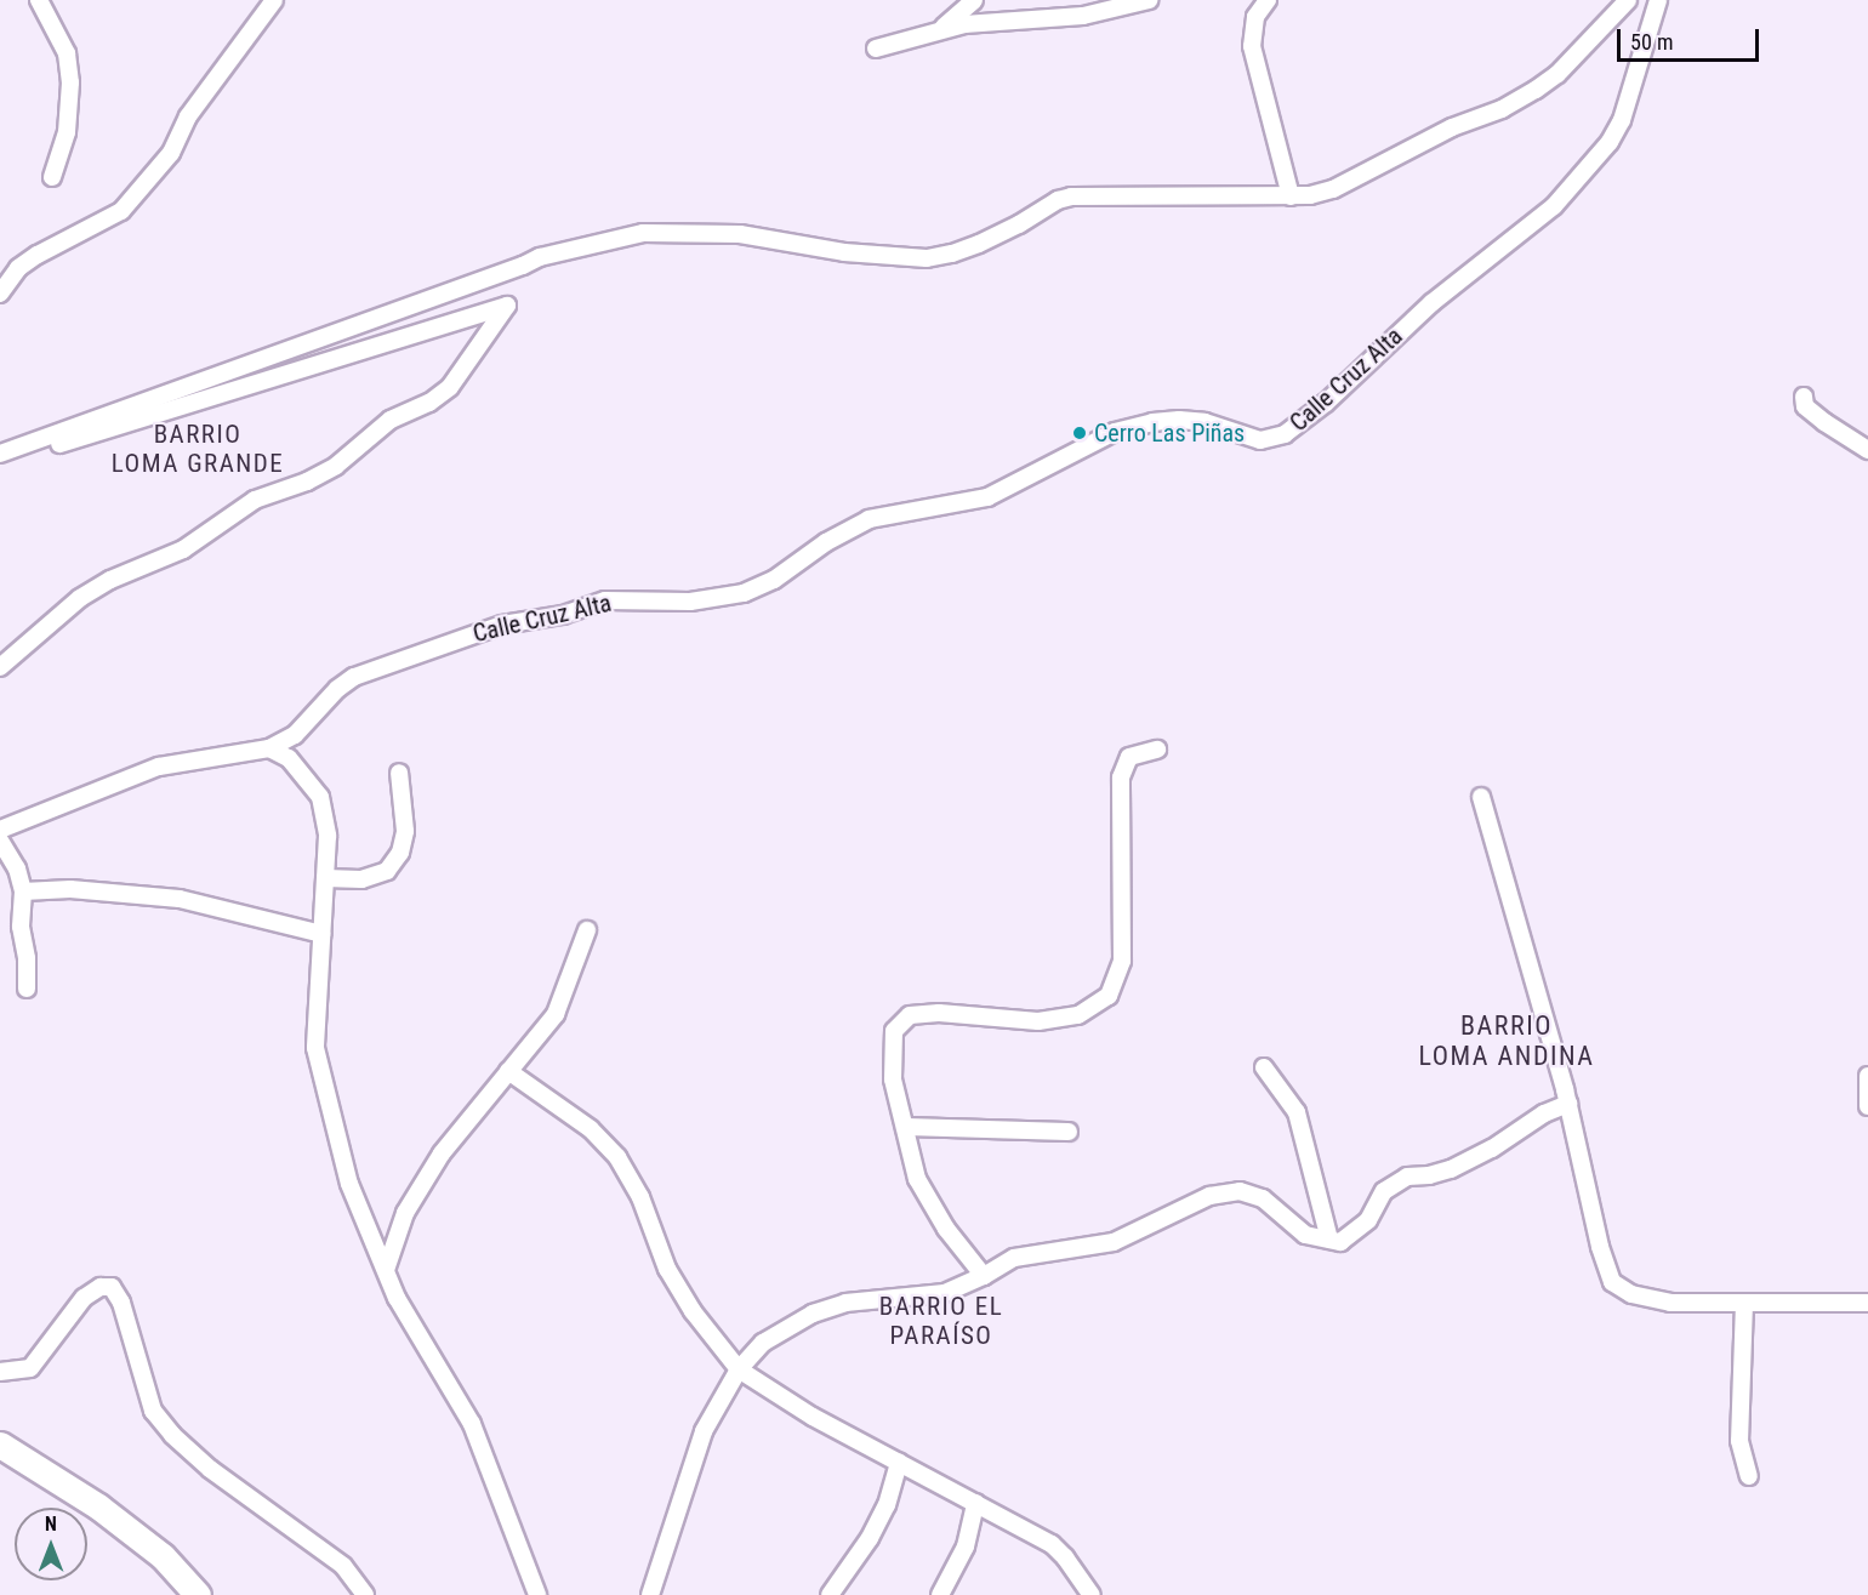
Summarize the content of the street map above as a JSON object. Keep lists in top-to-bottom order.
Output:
{
  "streets": {
    "street": ["Calle Cruz Alta"]
  },
  "districts": ["BARRIO LOMA GRANDE", "BARRIO LOMA ANDINA", "BARRIO EL PARAÍSO"],
  "places": ["Cerro Las Piñas"],
  "scale_bar": "50 m",
  "north": "top"
}
